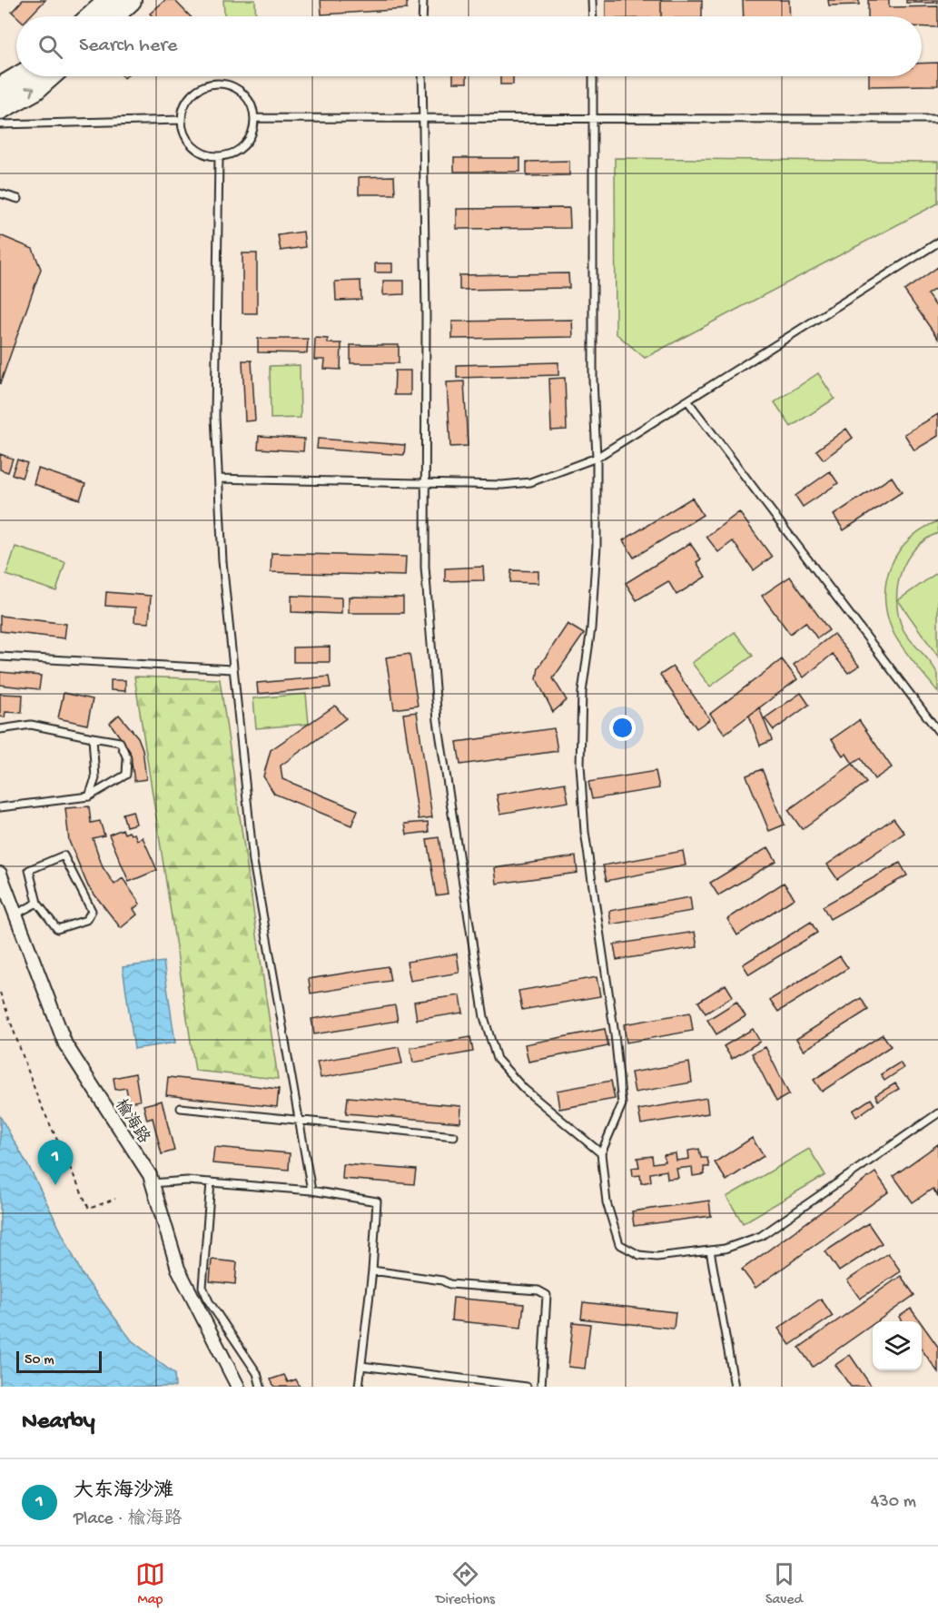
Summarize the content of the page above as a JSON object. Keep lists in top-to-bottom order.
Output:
{
  "streets": {
    "street": ["榆海路"]
  },
  "scale_bar": "50 m",
  "page": {
    "search": "Search here",
    "pins": "1",
    "scale": "50 m",
    "heading": "Nearby",
    "list": [
      {
        "mark": "1",
        "name": "大东海沙滩",
        "note": "Place · 榆海路",
        "value": "430 m"
      }
    ],
    "nav": ["Map", "Directions", "Saved"]
  }
}
